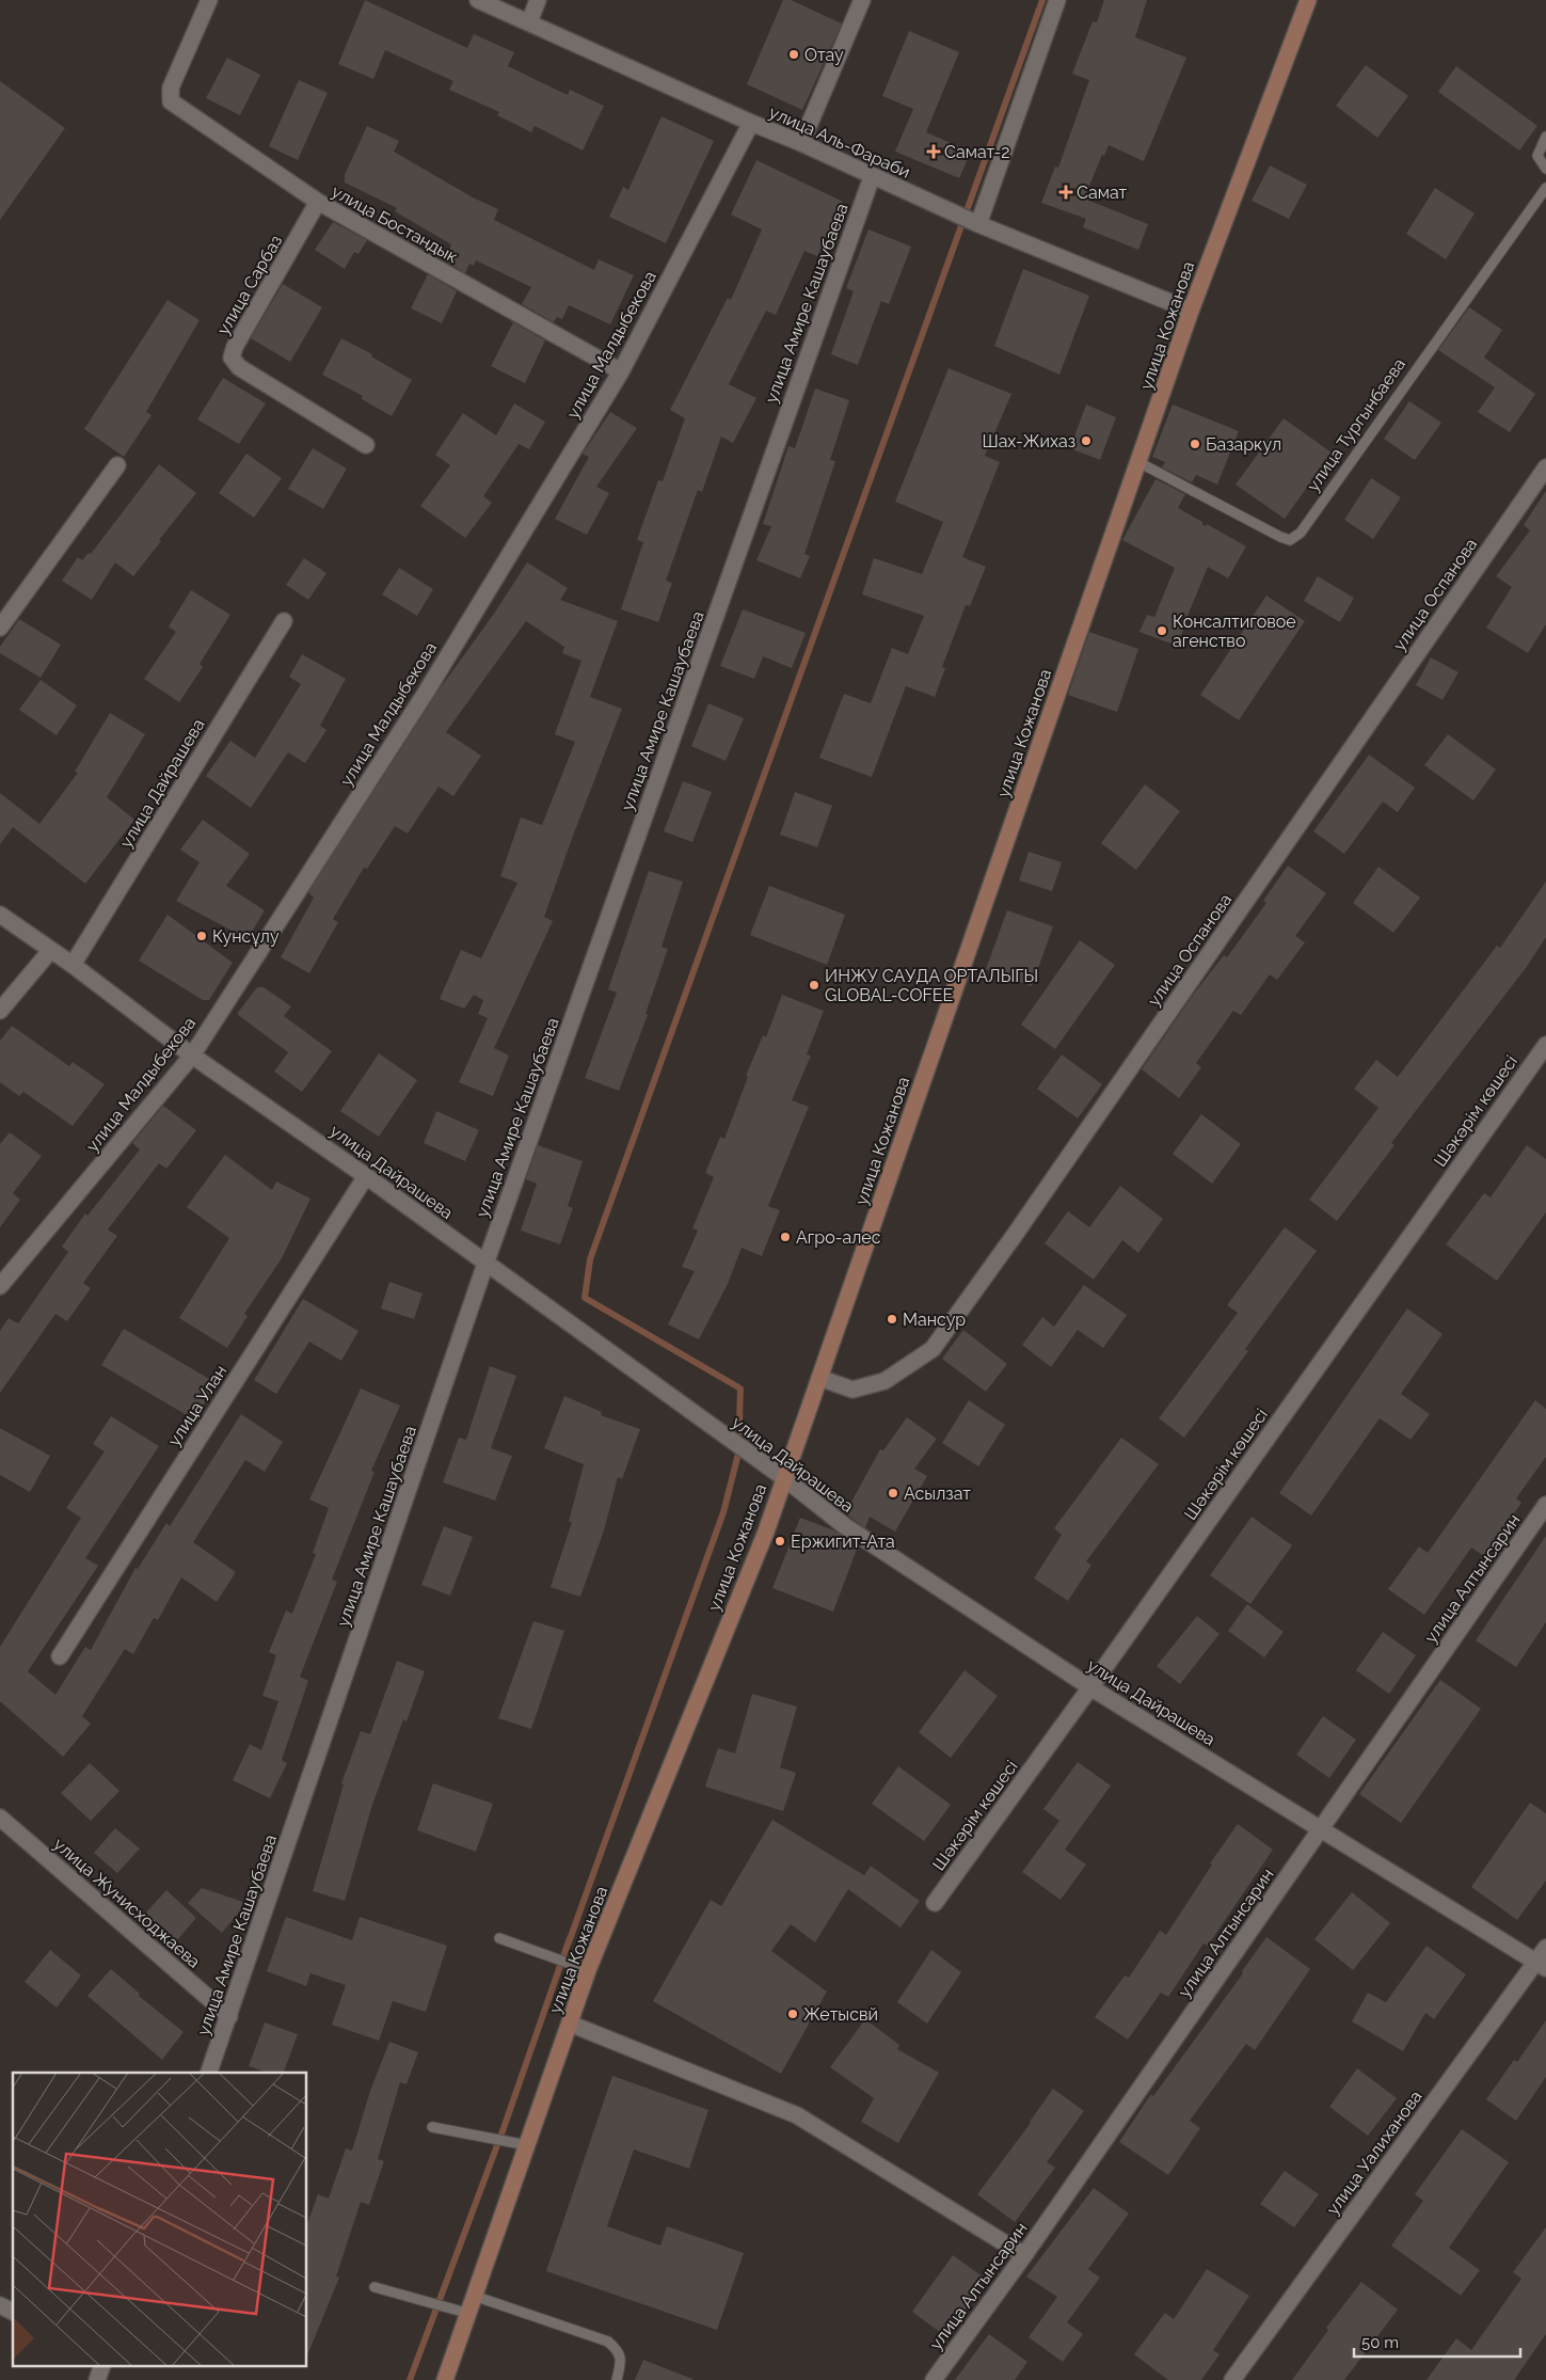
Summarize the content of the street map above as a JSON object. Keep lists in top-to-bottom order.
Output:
{
  "streets": {
    "main road": ["улица Кожанова"],
    "street": [
      "улица Аль-Фараби",
      "улица Бостандык",
      "улица Сарбаз",
      "улица Амире Кашаубаева",
      "улица Малдыбекова",
      "улица Оспанова",
      "улица Дайрашева",
      "Шәкәрім көшесі",
      "улица Улан",
      "улица Алтынсарин",
      "улица Жунисходжаева",
      "улица Уалиханова"
    ],
    "lane": ["улица Тургынбаева"]
  },
  "crossings": [
    ["улица Аль-Фараби", "улица Амире Кашаубаева"],
    ["улица Аль-Фараби", "улица Кожанова"],
    ["улица Аль-Фараби", "улица Малдыбекова"],
    ["улица Бостандык", "улица Сарбаз"],
    ["улица Бостандык", "улица Малдыбекова"],
    ["улица Амире Кашаубаева", "улица Дайрашева"],
    ["улица Амире Кашаубаева", "улица Жунисходжаева"],
    ["улица Кожанова", "улица Тургынбаева"],
    ["улица Кожанова", "улица Оспанова"],
    ["улица Кожанова", "улица Дайрашева"],
    ["улица Малдыбекова", "улица Дайрашева"],
    ["улица Дайрашева", "Шәкәрім көшесі"],
    ["улица Дайрашева", "улица Улан"],
    ["улица Дайрашева", "улица Алтынсарин"],
    ["улица Дайрашева", "улица Уалиханова"]
  ],
  "places": {
    "other": [
      "Отау",
      "Шах-Жихаз",
      "Базаркул",
      "Консалтиговое агенство",
      "Кунсұлу",
      "ИНЖУ САУДА ОРТАЛЫГЫ GLOBAL-COFEE",
      "Агро-алес",
      "Мансур",
      "Асылзат",
      "Ержигит-Ата",
      "Жетысвй"
    ],
    "health": ["Самат-2", "Самат"]
  },
  "scale_bar": "50 m"
}
